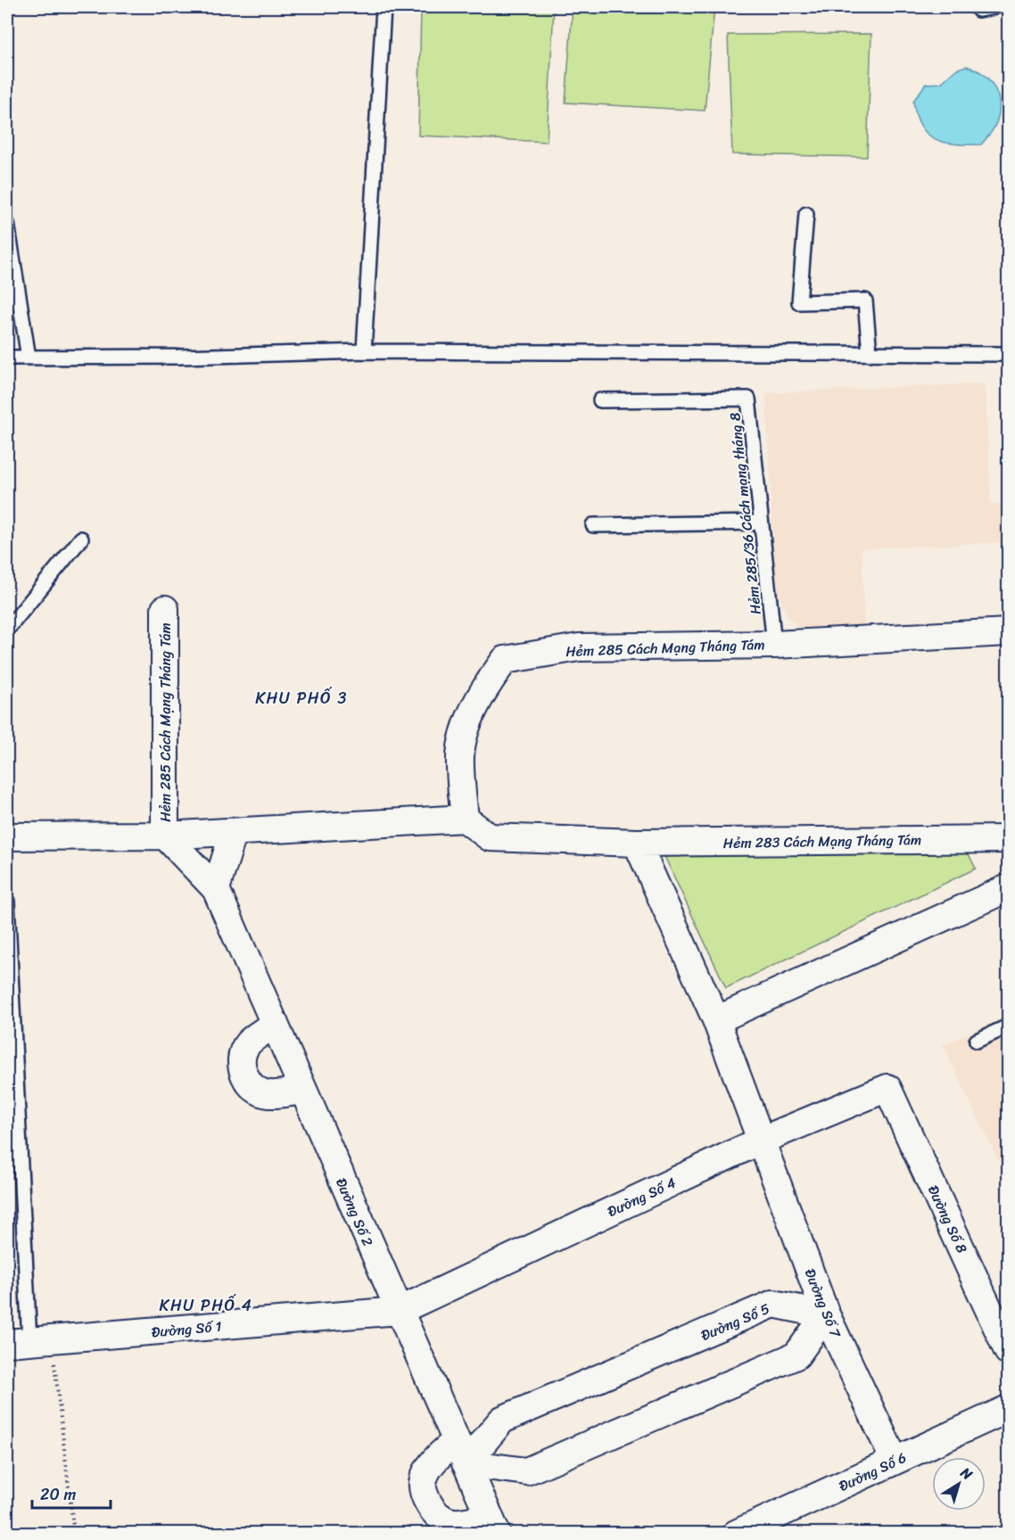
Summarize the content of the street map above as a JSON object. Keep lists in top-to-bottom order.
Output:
{
  "streets": {
    "street": [
      "Hẻm 285 Cách Mạng Tháng Tám",
      "Hẻm 283 Cách Mạng Tháng Tám",
      "Đường Số 4",
      "Đường Số 2",
      "Đường Số 8",
      "Đường Số 7",
      "Đường Số 5",
      "Đường Số 1",
      "Đường Số 6"
    ],
    "lane": ["Hẻm 285/36 Cách mạng tháng 8"]
  },
  "crossings": [
    ["Hẻm 285/36 Cách mạng tháng 8", "Hẻm 285 Cách Mạng Tháng Tám"],
    ["Hẻm 285 Cách Mạng Tháng Tám", "Hẻm 283 Cách Mạng Tháng Tám"],
    ["Hẻm 285 Cách Mạng Tháng Tám", "Đường Số 2"],
    ["Đường Số 4", "Đường Số 2"],
    ["Đường Số 4", "Đường Số 8"],
    ["Đường Số 4", "Đường Số 7"],
    ["Đường Số 4", "Đường Số 1"],
    ["Đường Số 2", "Đường Số 5"],
    ["Đường Số 2", "Đường Số 1"],
    ["Đường Số 7", "Đường Số 5"],
    ["Đường Số 7", "Đường Số 6"]
  ],
  "districts": ["KHU PHỐ 3", "KHU PHỐ 4"],
  "scale_bar": "20 m",
  "north": "top right"
}
